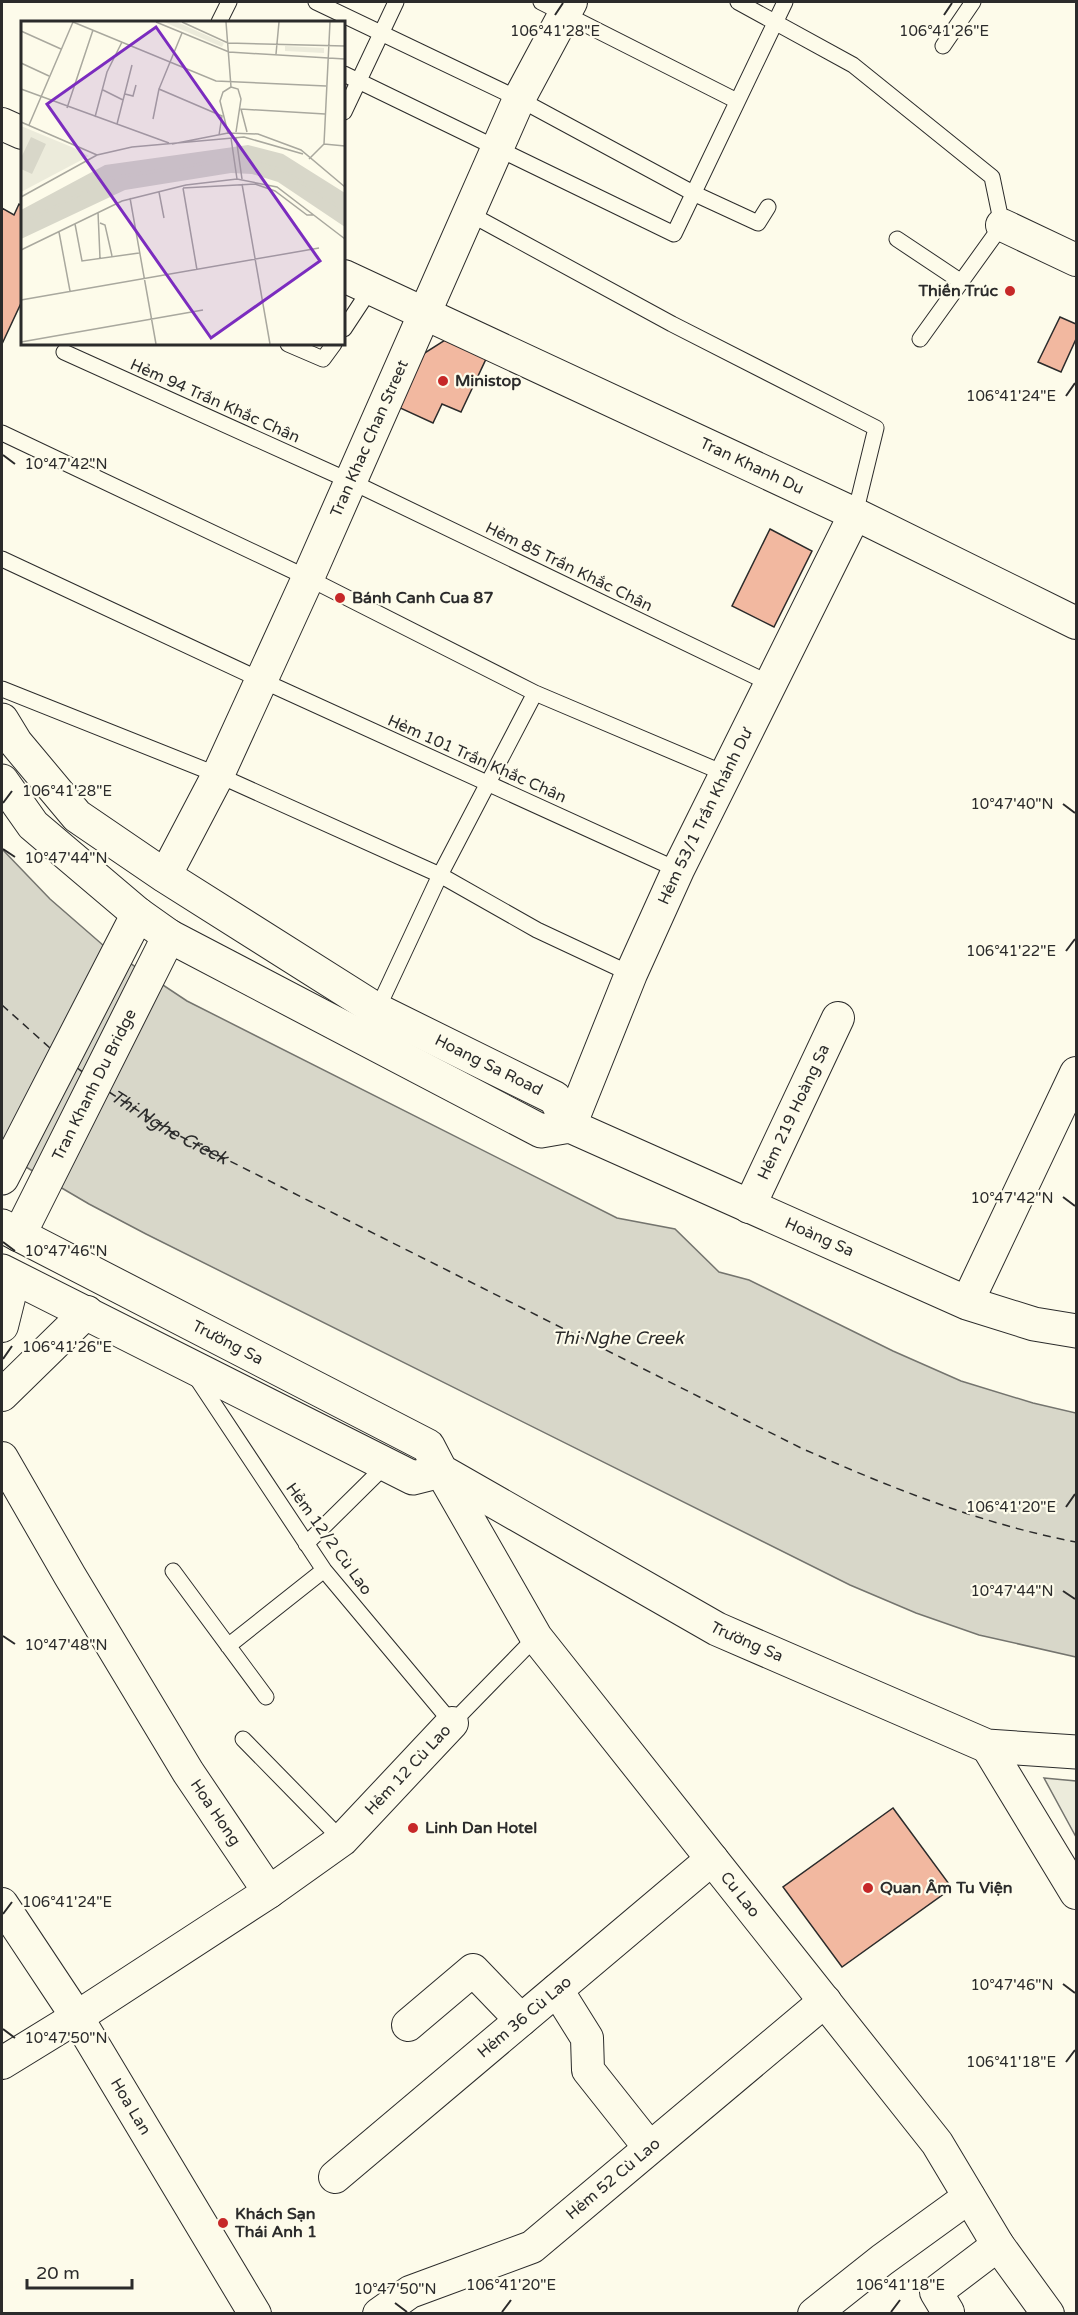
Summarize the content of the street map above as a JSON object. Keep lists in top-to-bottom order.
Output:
{
  "streets": {
    "street": [
      "Tran Khac Chan Street",
      "Tran Khanh Du",
      "Hẻm 53/1 Trần Khánh Dư",
      "Hoang Sa Road",
      "Tran Khanh Du Bridge",
      "Hẻm 219 Hoàng Sa",
      "Hoàng Sa",
      "Trường Sa",
      "Hẻm 12 Cù Lao",
      "Hoa Hong",
      "Cu Lao",
      "Hẻm 36 Cù Lao",
      "Hoa Lan",
      "Hẻm 52 Cù Lao"
    ],
    "lane": [
      "Hẻm 94 Trần Khắc Chân",
      "Hẻm 85 Trần Khắc Chân",
      "Hẻm 101 Trần Khắc Chân",
      "Hẻm 12/2 Cù Lao"
    ]
  },
  "crossings": [
    ["Hẻm 94 Trần Khắc Chân", "Tran Khac Chan Street"],
    ["Hẻm 94 Trần Khắc Chân", "Hẻm 85 Trần Khắc Chân"],
    ["Tran Khac Chan Street", "Tran Khanh Du"],
    ["Tran Khac Chan Street", "Hẻm 85 Trần Khắc Chân"],
    ["Tran Khac Chan Street", "Hẻm 101 Trần Khắc Chân"],
    ["Tran Khac Chan Street", "Hoang Sa Road"],
    ["Tran Khanh Du", "Hẻm 53/1 Trần Khánh Dư"],
    ["Hẻm 85 Trần Khắc Chân", "Hẻm 53/1 Trần Khánh Dư"],
    ["Hẻm 101 Trần Khắc Chân", "Hẻm 53/1 Trần Khánh Dư"],
    ["Hẻm 53/1 Trần Khánh Dư", "Hoang Sa Road"],
    ["Hẻm 53/1 Trần Khánh Dư", "Hoàng Sa"],
    ["Hoang Sa Road", "Tran Khanh Du Bridge"],
    ["Hoang Sa Road", "Hoàng Sa"],
    ["Tran Khanh Du Bridge", "Trường Sa"],
    ["Hẻm 219 Hoàng Sa", "Hoàng Sa"],
    ["Trường Sa", "Cu Lao"],
    ["Hẻm 12/2 Cù Lao", "Hẻm 12 Cù Lao"],
    ["Hẻm 12 Cù Lao", "Hoa Hong"],
    ["Hẻm 12 Cù Lao", "Cu Lao"],
    ["Cu Lao", "Hẻm 36 Cù Lao"],
    ["Cu Lao", "Hẻm 52 Cù Lao"]
  ],
  "water": ["Thi Nghe Creek"],
  "places": [
    "Thiền Trúc",
    "Ministop",
    "Bánh Canh Cua 87",
    "Linh Dan Hotel",
    "Quan Âm Tu Viện",
    "Khách Sạn Thái Anh 1"
  ],
  "scale_bar": "20 m",
  "coordinates": [
    "106°41'28\"E",
    "106°41'26\"E",
    "106°41'24\"E",
    "10°47'42\"N",
    "10°47'40\"N",
    "10°47'44\"N",
    "106°41'22\"E",
    "10°47'46\"N",
    "106°41'20\"E",
    "10°47'48\"N",
    "10°47'50\"N",
    "106°41'18\"E"
  ]
}
